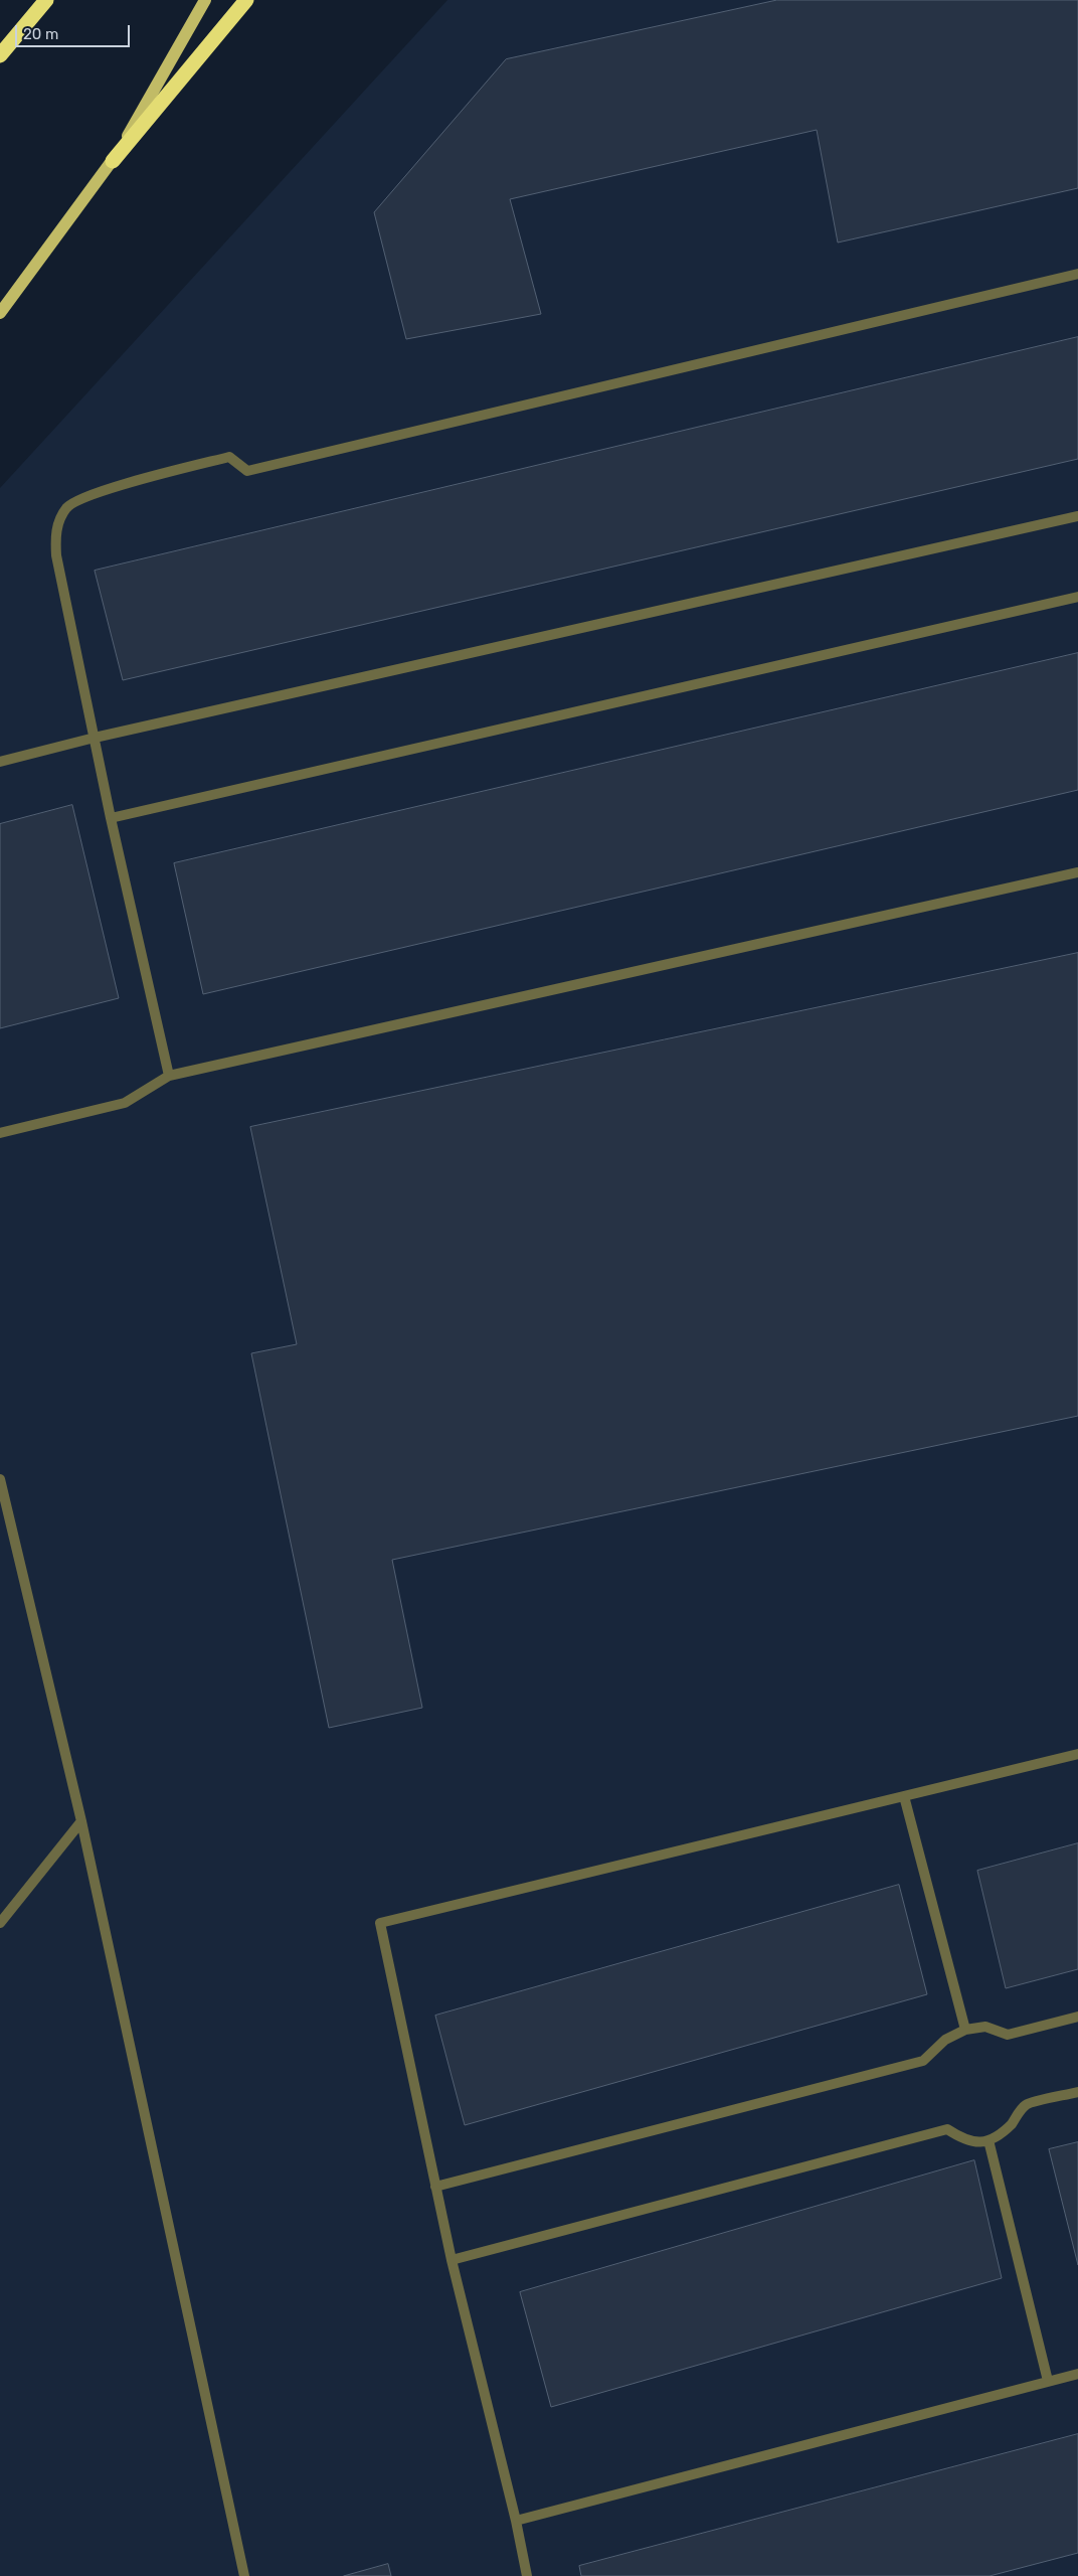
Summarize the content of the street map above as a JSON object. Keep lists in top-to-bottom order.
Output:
{
  "scale_bar": "20 m"
}
